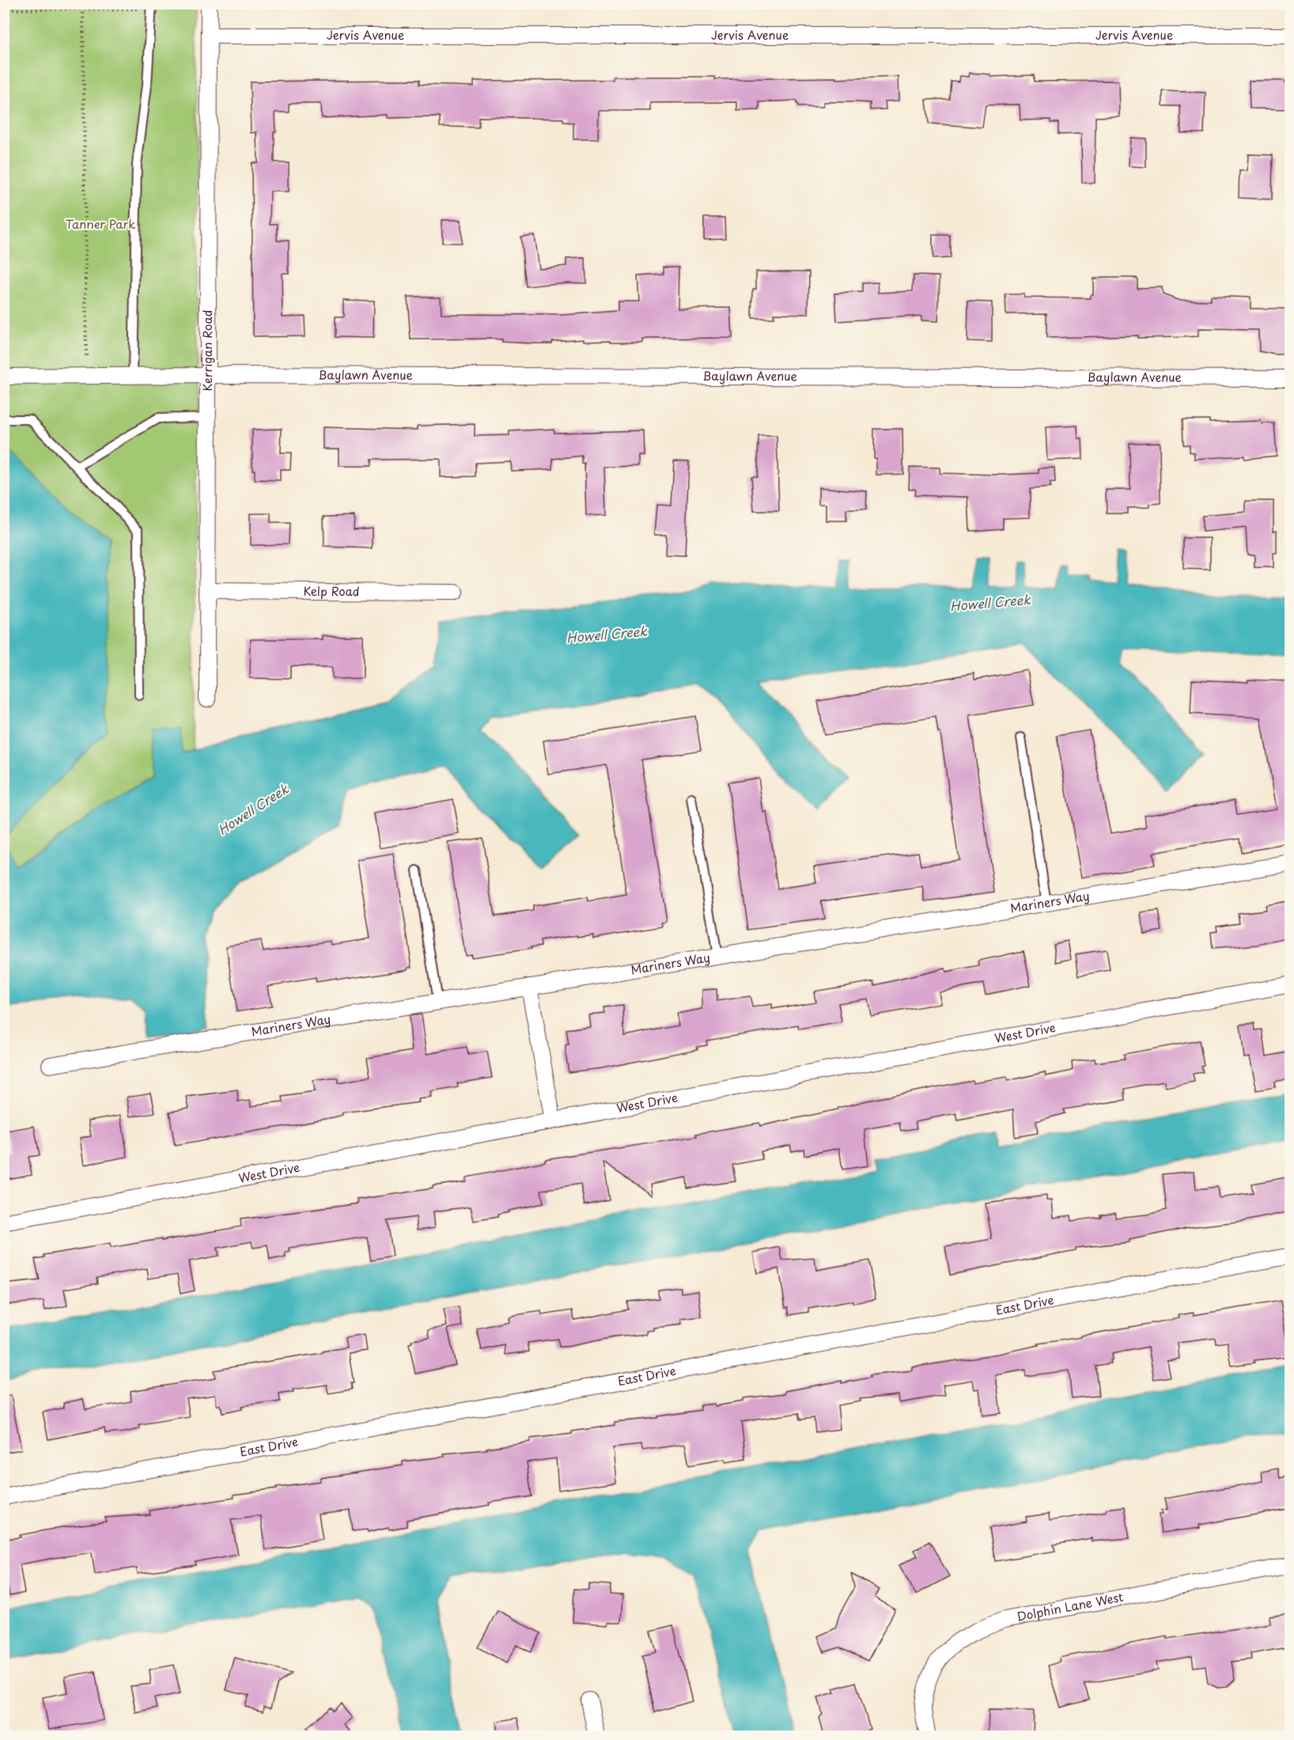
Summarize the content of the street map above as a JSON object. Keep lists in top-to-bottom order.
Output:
{
  "streets": {
    "street": [
      "Jervis Avenue",
      "Kerrigan Road",
      "Baylawn Avenue",
      "Kelp Road",
      "Mariners Way",
      "West Drive",
      "East Drive",
      "Dolphin Lane West"
    ]
  },
  "crossings": [
    ["Jervis Avenue", "Kerrigan Road"],
    ["Kerrigan Road", "Baylawn Avenue"],
    ["Kerrigan Road", "Kelp Road"]
  ],
  "water": ["Howell Creek"],
  "parks": ["Tanner Park"]
}
